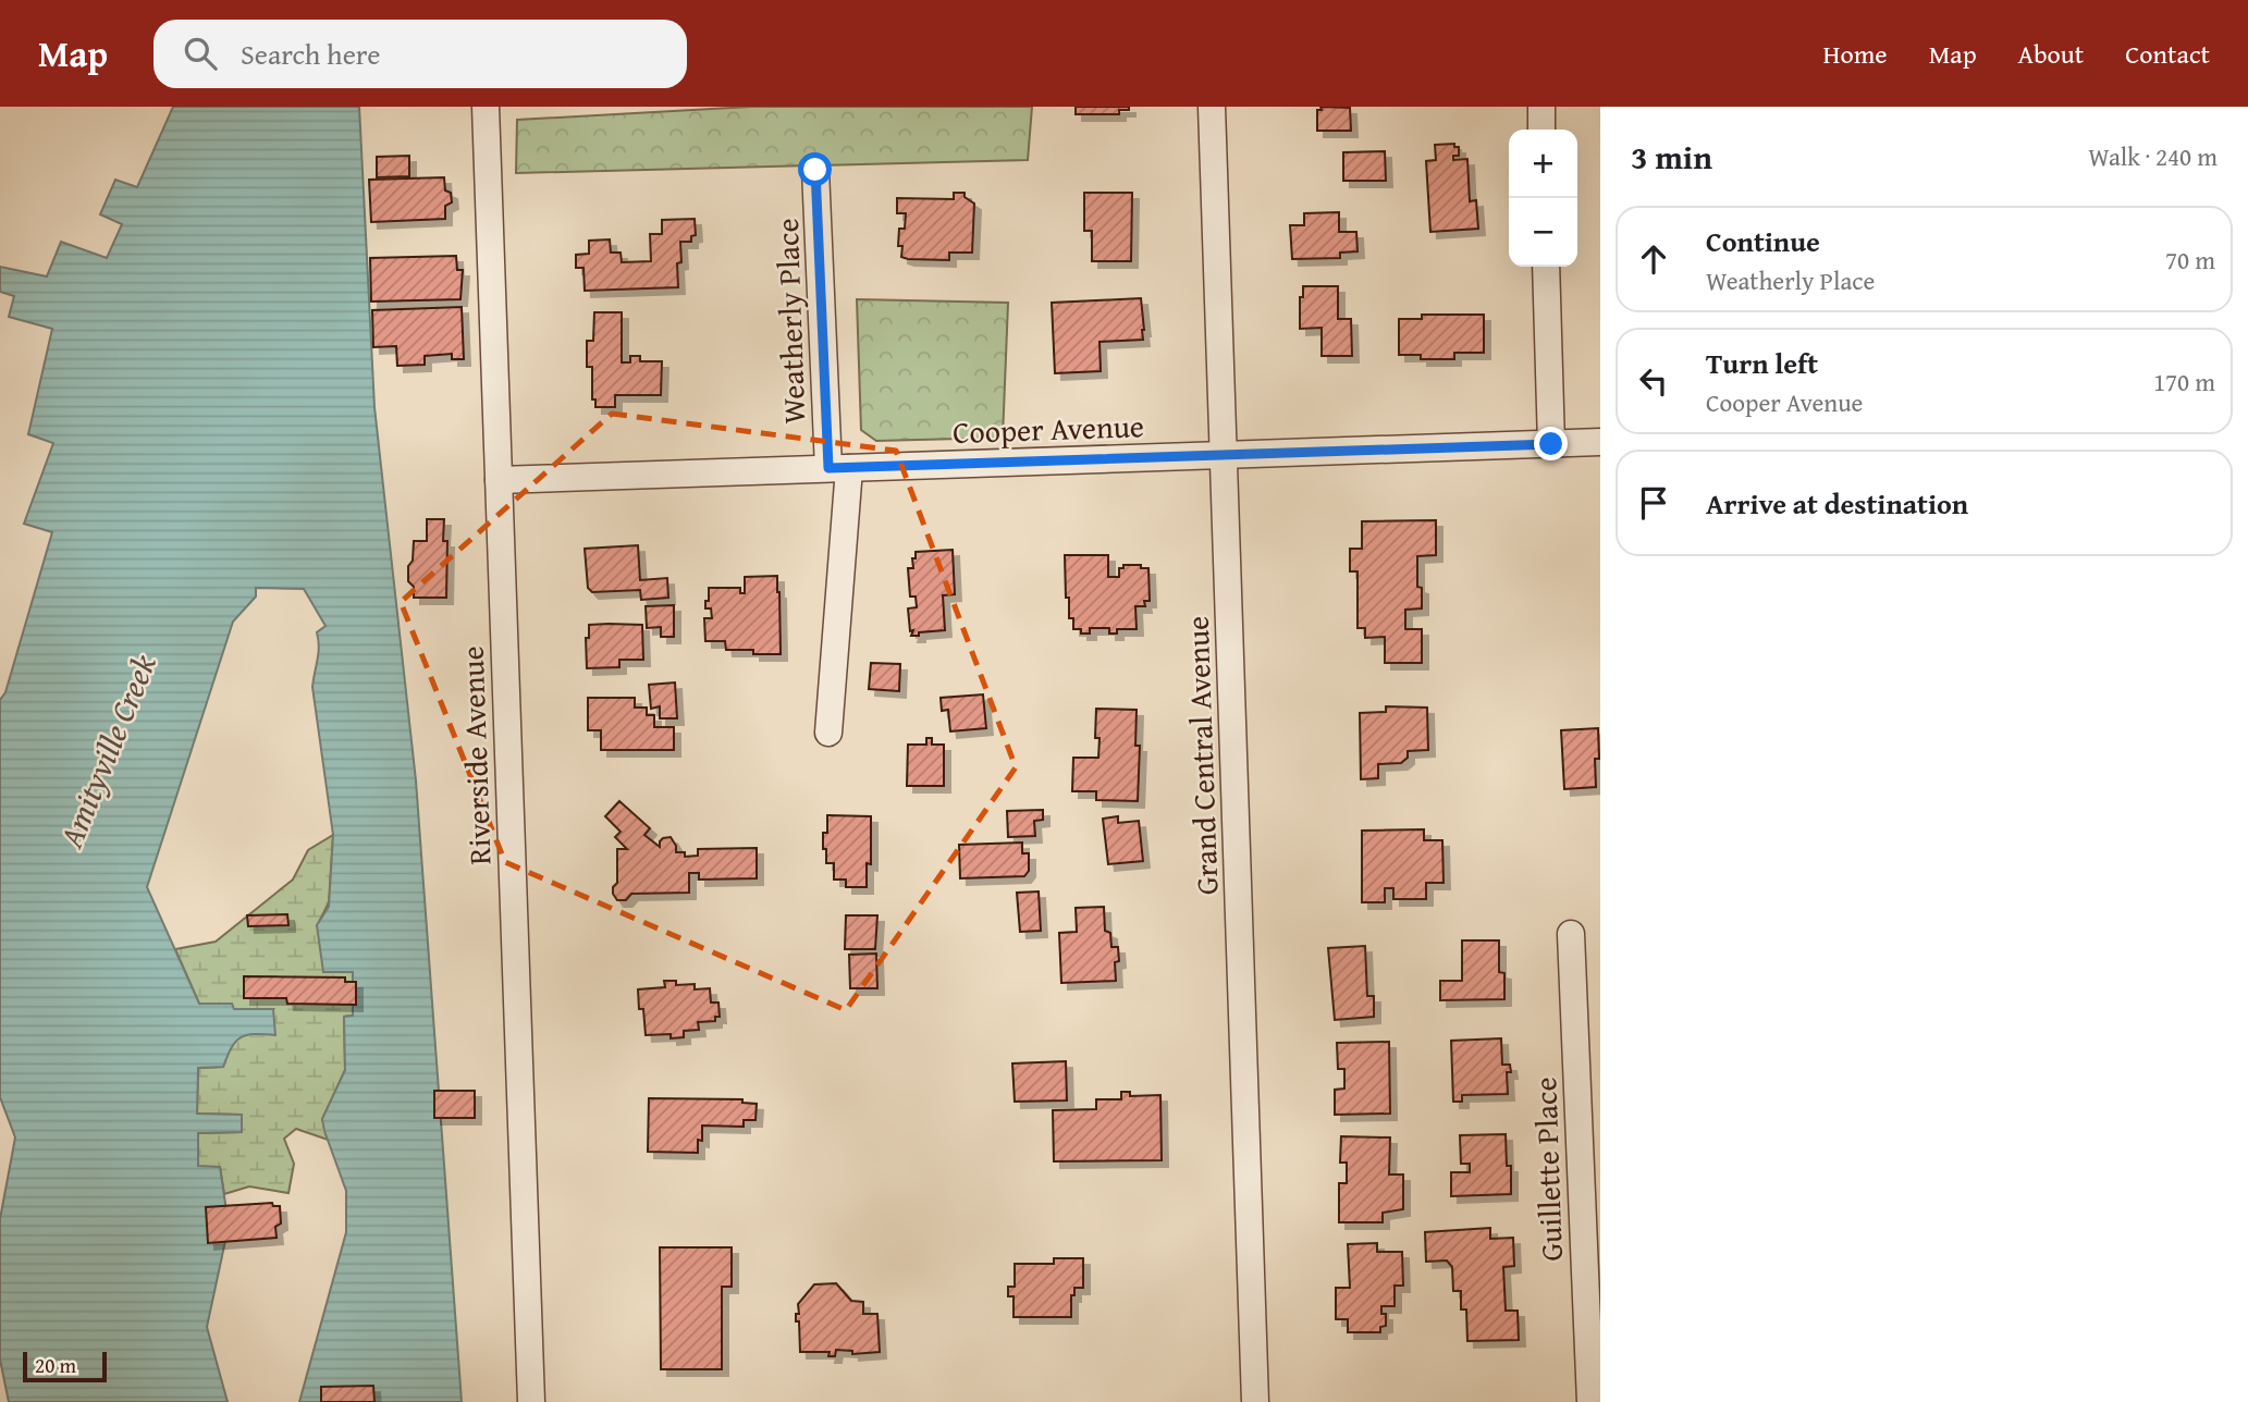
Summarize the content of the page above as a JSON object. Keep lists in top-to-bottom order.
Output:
{
  "streets": {
    "street": [
      "Weatherly Place",
      "Cooper Avenue",
      "Riverside Avenue",
      "Grand Central Avenue",
      "Guillette Place"
    ]
  },
  "crossings": [
    ["Weatherly Place", "Cooper Avenue"],
    ["Cooper Avenue", "Riverside Avenue"],
    ["Cooper Avenue", "Grand Central Avenue"]
  ],
  "water": ["Amityville Creek"],
  "scale_bar": "20 m",
  "page": {
    "header": "Map",
    "search": "Search here",
    "nav": [
      "Home",
      "Map",
      "About",
      "Contact"
    ],
    "heading": ["3 min", "Walk · 240 m"],
    "map_buttons": ["+", "−"],
    "list": [
      ["Continue", "Weatherly Place", "70 m"],
      ["Turn left", "Cooper Avenue", "170 m"],
      "Arrive at destination"
    ],
    "scale": "20 m"
  }
}
